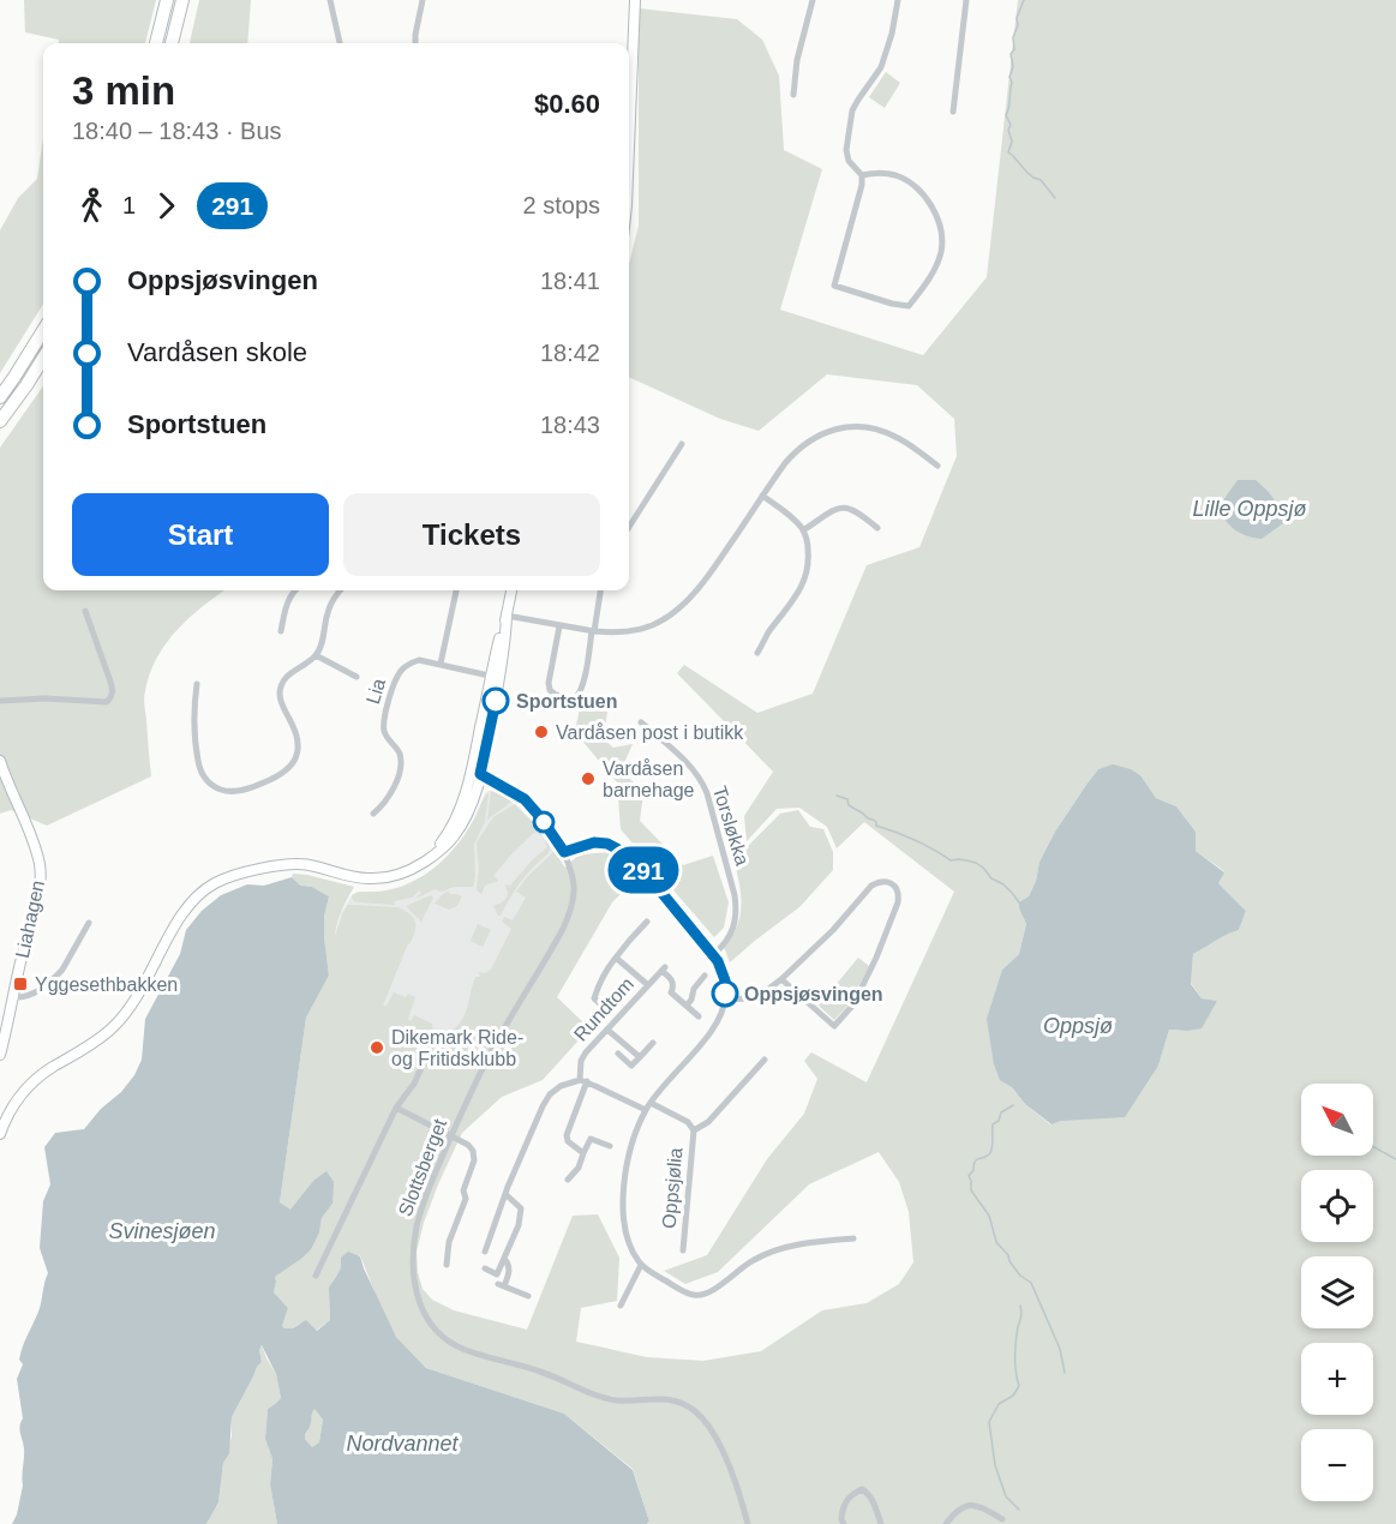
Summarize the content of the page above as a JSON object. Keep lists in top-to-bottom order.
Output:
{
  "streets": {
    "main road": ["Liahagen"],
    "street": [
      "Lia",
      "Torsløkka",
      "Rundtom",
      "Slottsberget",
      "Oppsjølia"
    ]
  },
  "water": [
    "Lille Oppsjø",
    "Oppsjø",
    "Svinesjøen",
    "Nordvannet"
  ],
  "places": {
    "other": [
      "Sportstuen",
      "Vardåsen post i butikk",
      "Vardåsen barnehage",
      "Oppsjøsvingen",
      "Dikemark Ride- og Fritidsklubb"
    ],
    "transit": ["Yggesethbakken"]
  },
  "lines": ["bus line 291"],
  "north": "top left",
  "page": {
    "on_map": "291",
    "heading": ["3 min", "18:40 – 18:43 · Bus", "$0.60"],
    "legs": ["1", "291", "2 stops"],
    "list": [
      {
        "name": "Oppsjøsvingen",
        "value": "18:41"
      },
      {
        "name": "Vardåsen skole",
        "value": "18:42"
      },
      {
        "name": "Sportstuen",
        "value": "18:43"
      }
    ],
    "buttons": ["Start", "Tickets"],
    "map_buttons": ["+", "−"]
  }
}
